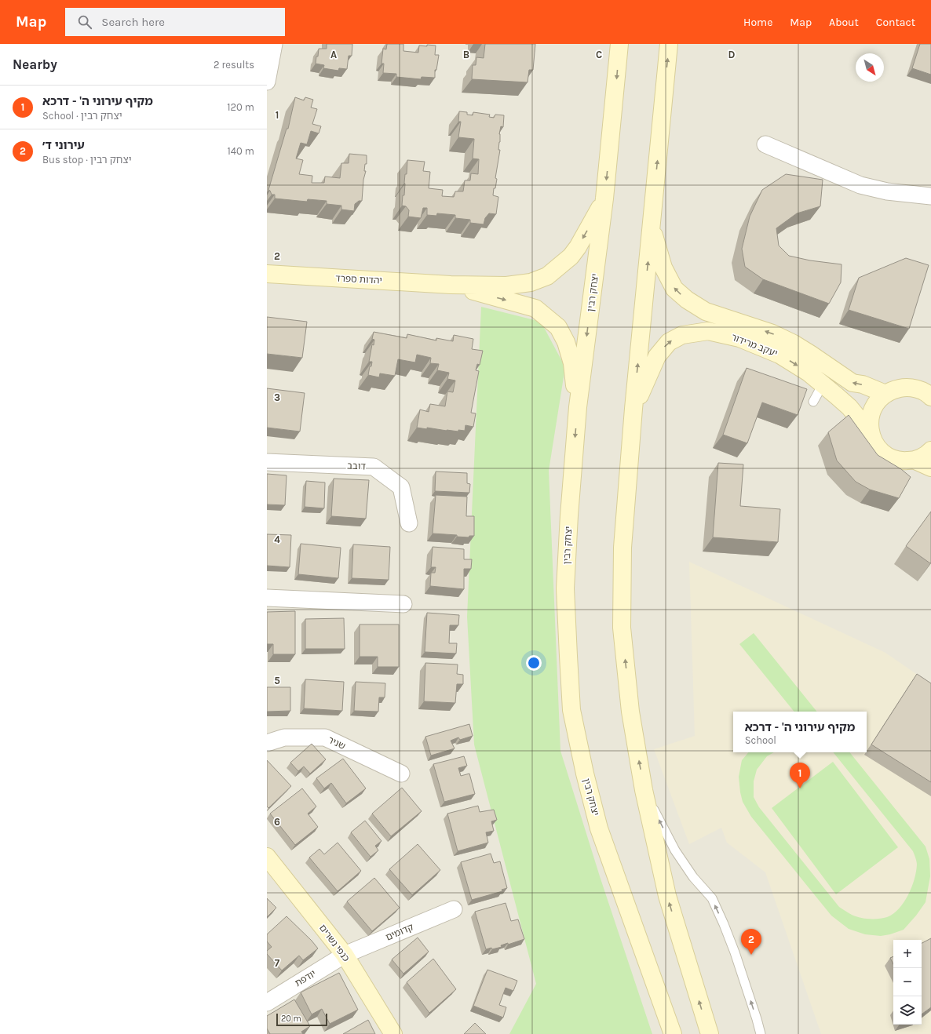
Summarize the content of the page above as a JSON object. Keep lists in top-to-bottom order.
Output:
{
  "streets": {
    "main road": [
      "יהדות ספרד",
      "יצחק רבין",
      "יעקב מרידור",
      "כנפי נשרים"
    ],
    "street": [
      "דובב",
      "שניר",
      "קדומים",
      "יודפת"
    ]
  },
  "crossings": [
    ["קדומים", "כנפי נשרים"],
    ["קדומים", "יודפת"],
    ["כנפי נשרים", "יודפת"]
  ],
  "scale_bar": "20 m",
  "north": "bottom right",
  "page": {
    "header": "Map",
    "search": "Search here",
    "nav": [
      "Home",
      "Map",
      "About",
      "Contact"
    ],
    "heading": ["Nearby", "2 results"],
    "list": [
      {
        "mark": "1",
        "name": "מקיף עירוני ה' - דרכא",
        "note": "School · יצחק רבין",
        "value": "120 m"
      },
      {
        "mark": "2",
        "name": "עירוני ד׳",
        "note": "Bus stop · יצחק רבין",
        "value": "140 m"
      }
    ],
    "popup": ["מקיף עירוני ה' - דרכא", "School"],
    "pins": ["1", "2"],
    "map_buttons": ["+", "−"],
    "scale": "20 m"
  },
  "grid": {
    "columns": [
      "A",
      "B",
      "C",
      "D"
    ],
    "rows": [
      "1",
      "2",
      "3",
      "4",
      "5",
      "6",
      "7"
    ]
  }
}
